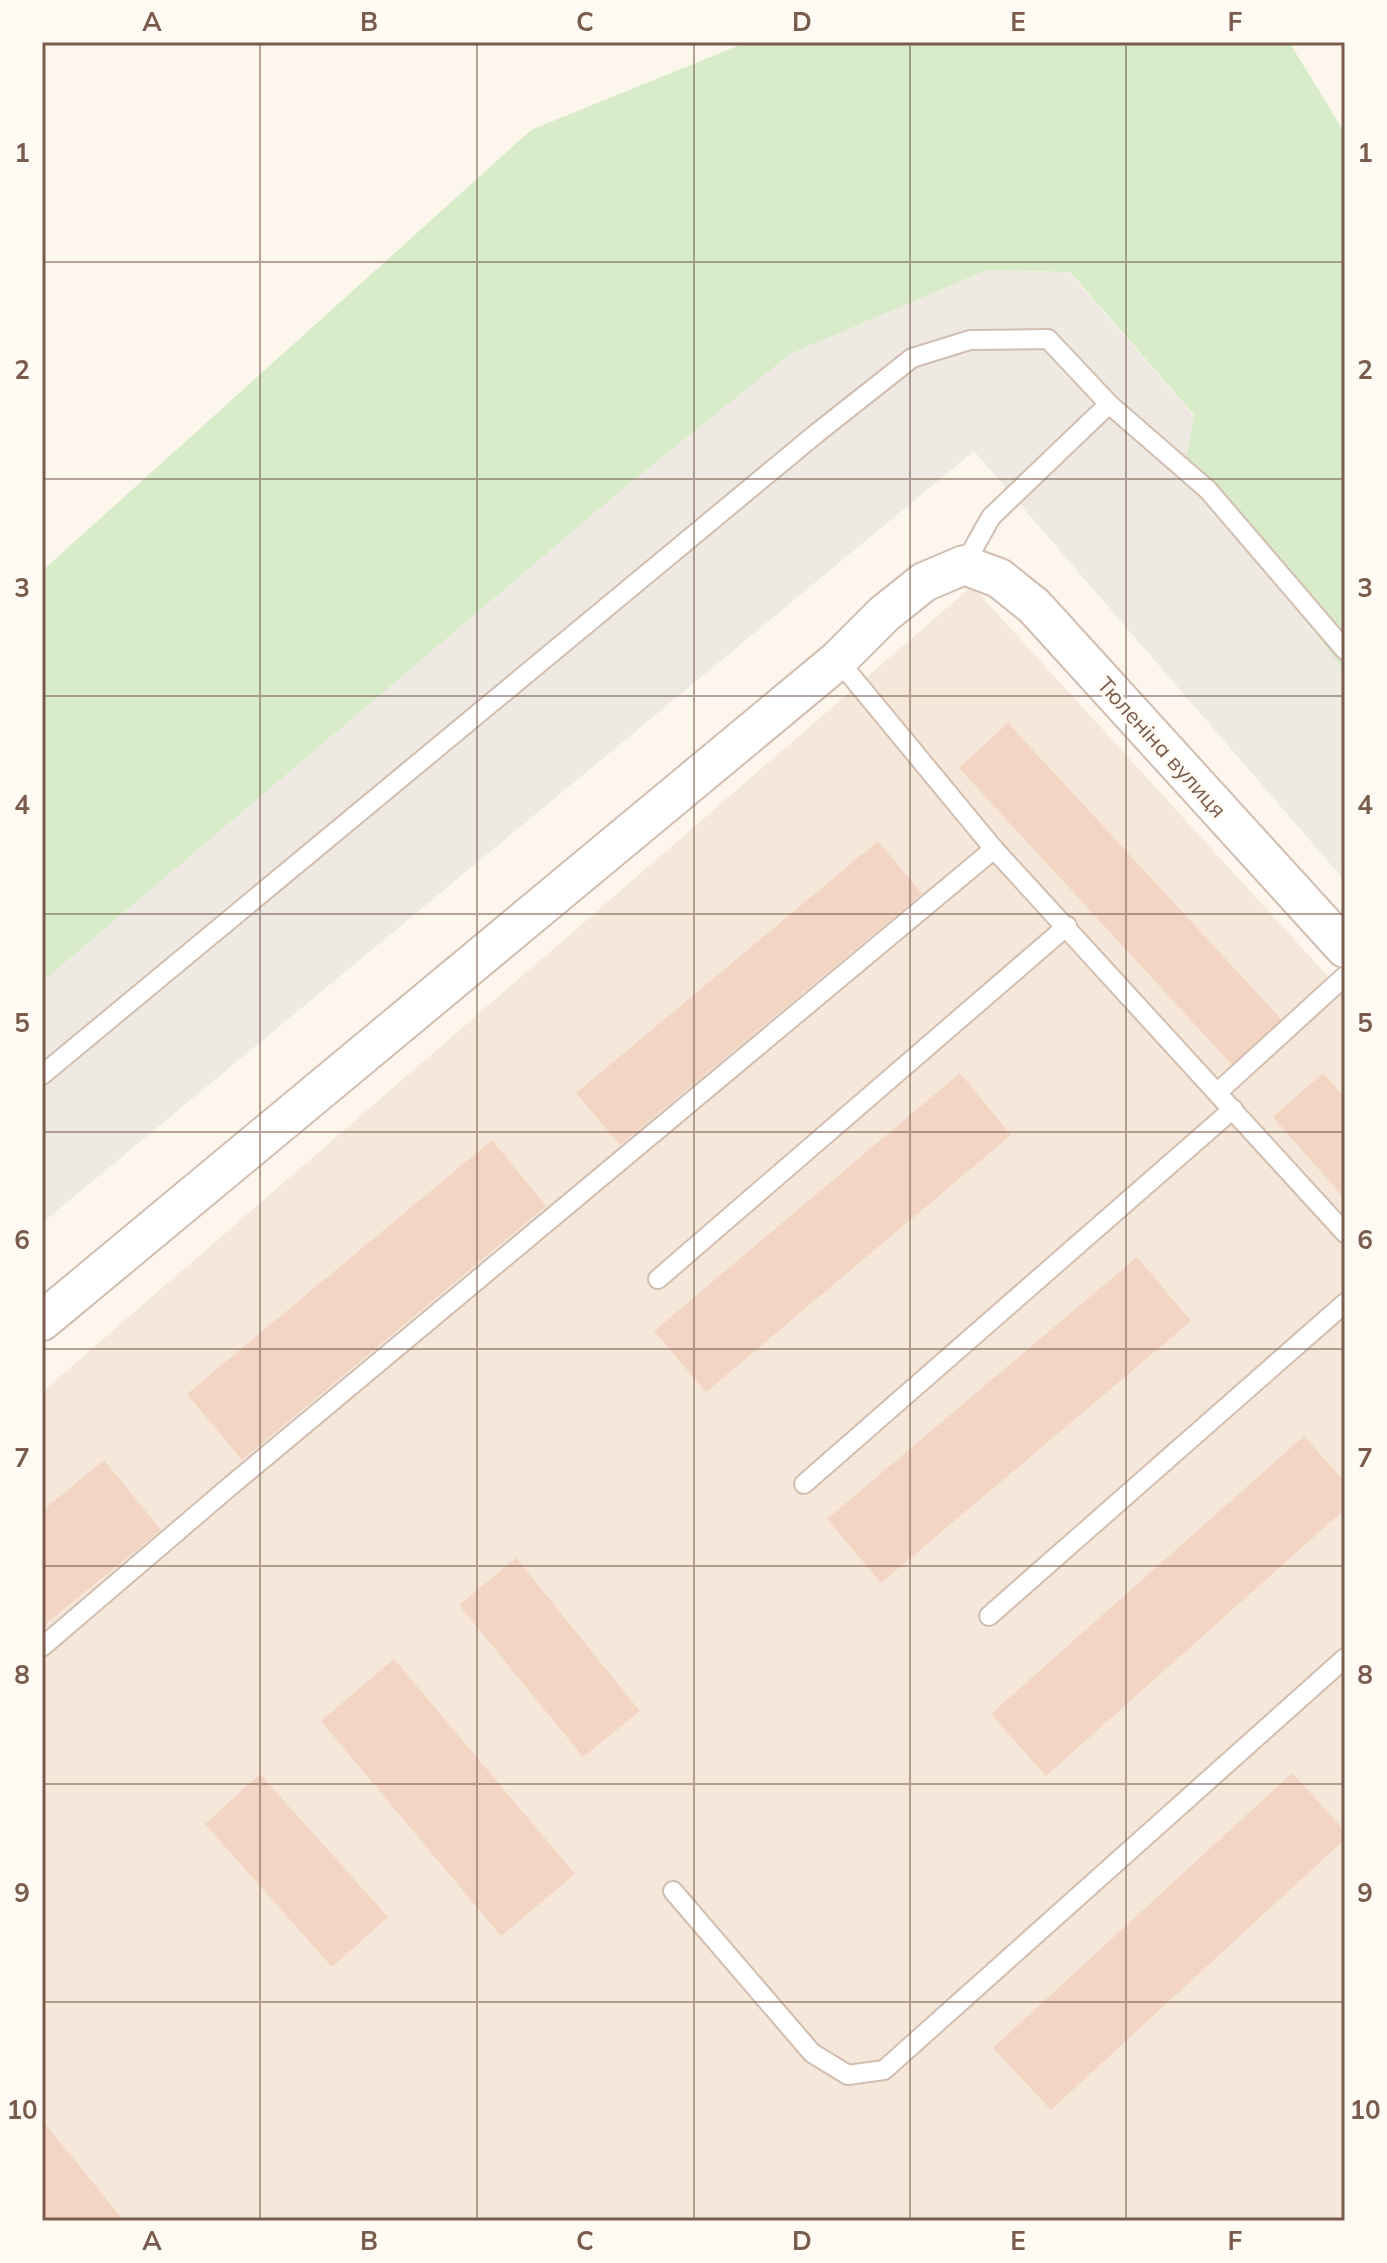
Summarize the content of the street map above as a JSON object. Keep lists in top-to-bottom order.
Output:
{
  "streets": {
    "street": ["Тюленіна вулиця"]
  },
  "grid": {
    "columns": [
      "A",
      "B",
      "C",
      "D",
      "E",
      "F"
    ],
    "rows": [
      "1",
      "2",
      "3",
      "4",
      "5",
      "6",
      "7",
      "8",
      "9",
      "10"
    ]
  }
}
